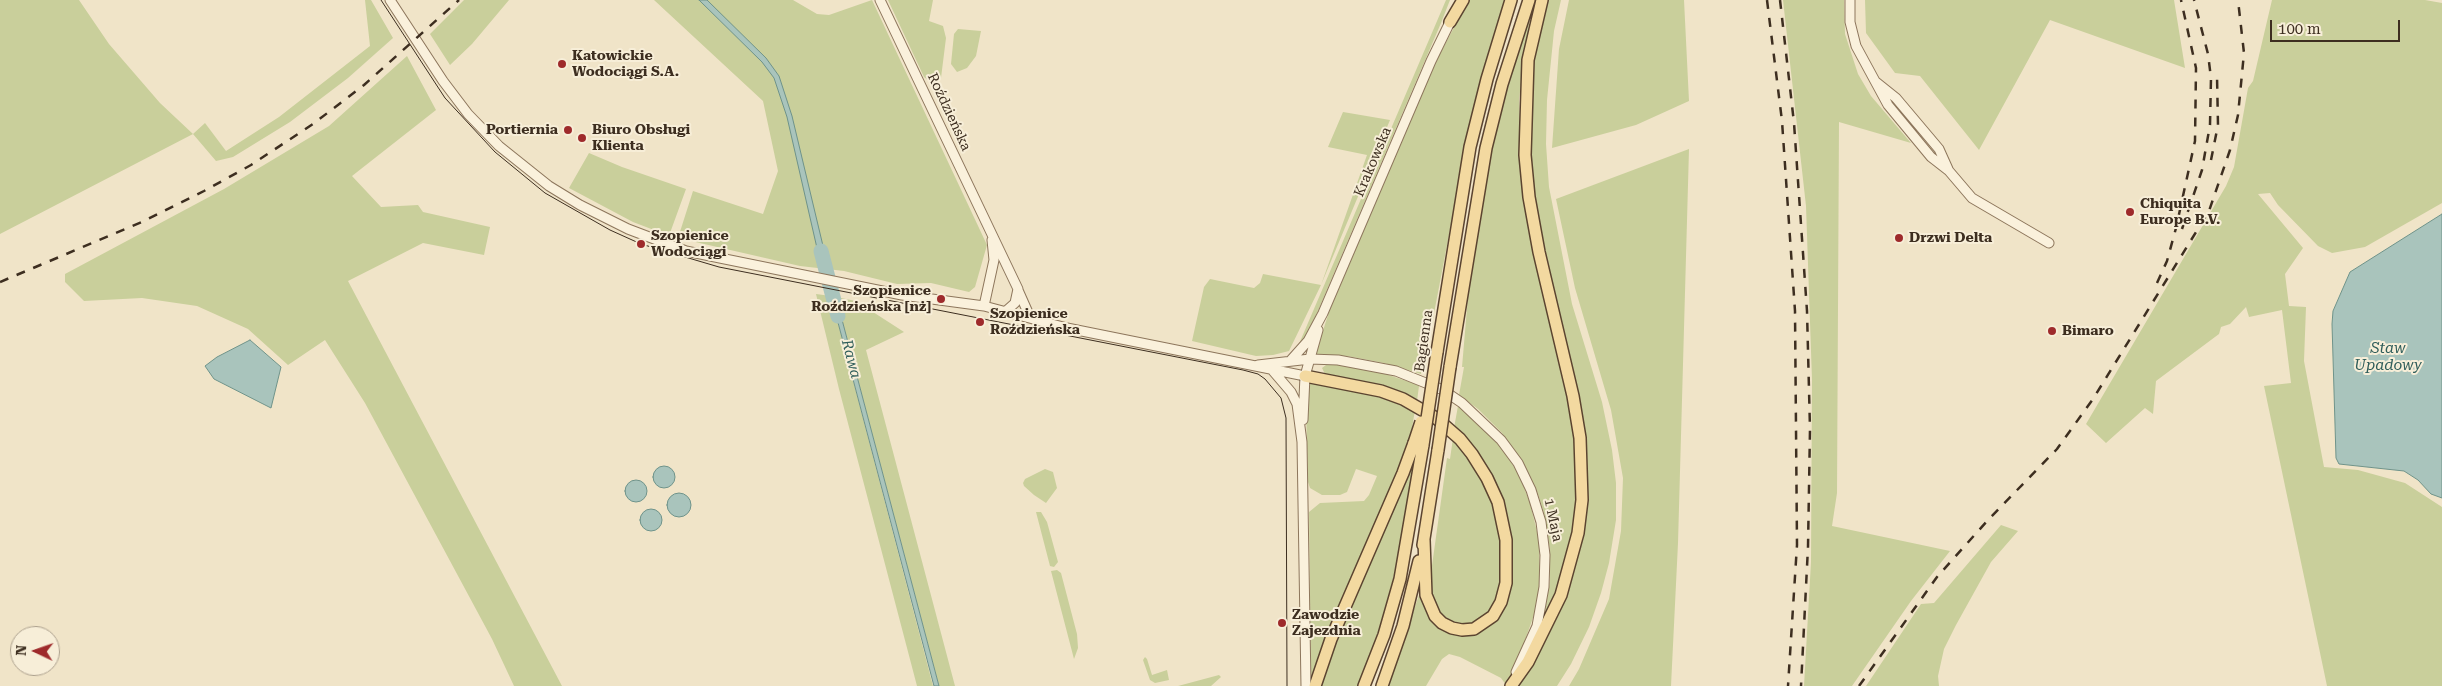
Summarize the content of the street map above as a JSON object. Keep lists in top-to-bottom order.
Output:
{
  "streets": {
    "main road": ["Bagienna"],
    "street": ["Roździeńska", "Krakowska", "1 Maja"]
  },
  "crossings": [
    ["Krakowska", "1 Maja"]
  ],
  "water": ["Staw Upadowy", "Rawa"],
  "places": [
    "Katowickie Wodociągi S.A.",
    "Portiernia",
    "Biuro Obsługi Klienta",
    "Chiquita Europe B.V.",
    "Drzwi Delta",
    "Szopienice Wodociągi",
    "Szopienice Roździeńska [nż]",
    "Szopienice Roździeńska",
    "Bimaro",
    "Zawodzie Zajezdnia"
  ],
  "scale_bar": "100 m",
  "north": "left"
}
